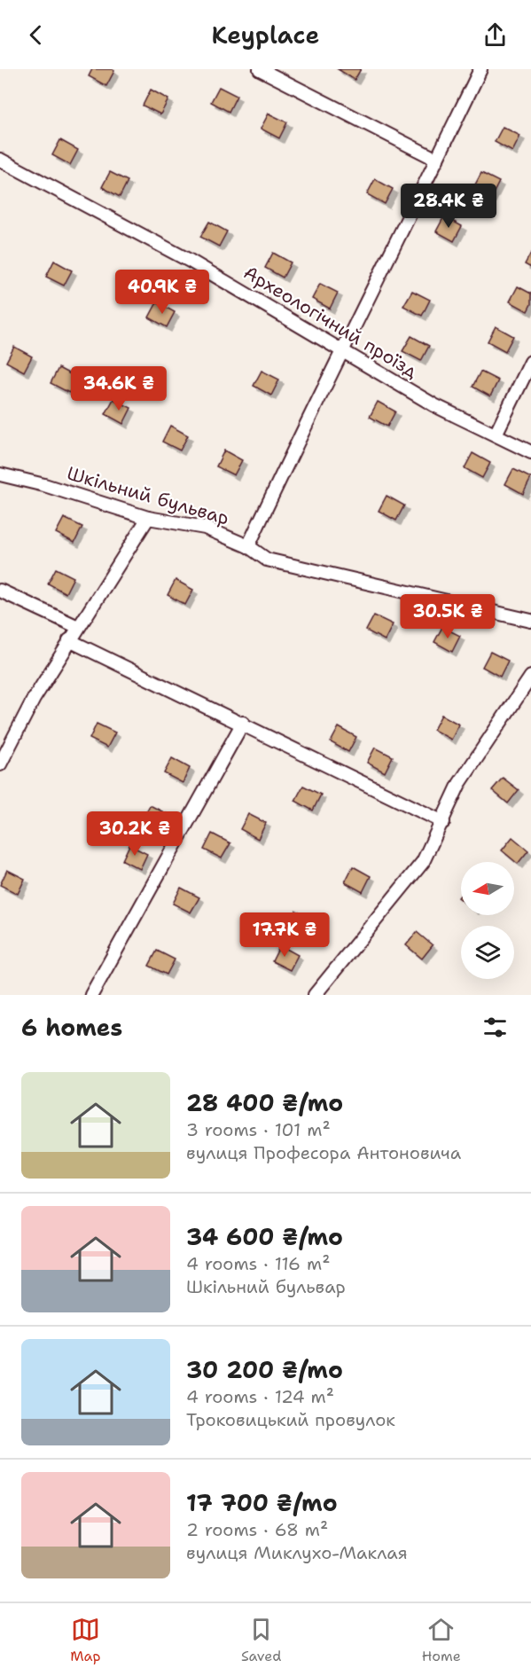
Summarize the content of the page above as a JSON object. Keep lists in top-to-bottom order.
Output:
{
  "streets": {
    "street": ["Археологічний проїзд", "Шкільний бульвар"]
  },
  "north": "left",
  "page": {
    "header": "Keyplace",
    "price": [
      "28.4K ₴",
      "40.9K ₴",
      "34.6K ₴",
      "30.5K ₴",
      "30.2K ₴",
      "17.7K ₴"
    ],
    "heading": "6 homes",
    "list": [
      {
        "name": "28 400 ₴/mo",
        "note": "3 rooms · 101 m² · вулиця Професора Антоновича"
      },
      {
        "name": "34 600 ₴/mo",
        "note": "4 rooms · 116 m² · Шкільний бульвар"
      },
      {
        "name": "30 200 ₴/mo",
        "note": "4 rooms · 124 m² · Троковицький провулок"
      },
      {
        "name": "17 700 ₴/mo",
        "note": "2 rooms · 68 m² · вулиця Миклухо-Маклая"
      }
    ],
    "tabs": ["Map", "Saved", "Home"]
  }
}
